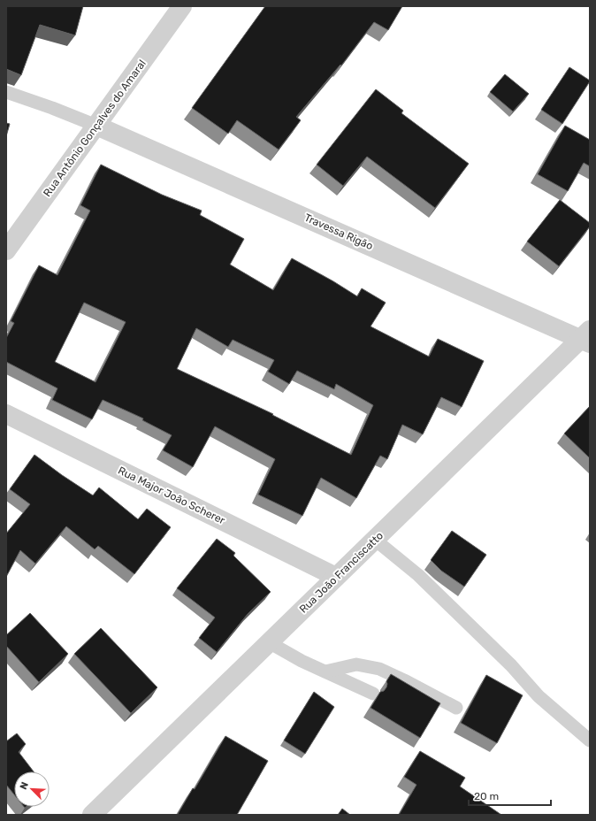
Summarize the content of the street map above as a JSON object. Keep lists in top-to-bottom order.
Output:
{
  "streets": {
    "street": [
      "Rua Antônio Gonçalves do Amaral",
      "Travessa Rigão",
      "Rua Major João Scherer",
      "Rua João Franciscatto"
    ]
  },
  "crossings": [
    ["Rua Antônio Gonçalves do Amaral", "Travessa Rigão"],
    ["Travessa Rigão", "Rua João Franciscatto"],
    ["Rua Major João Scherer", "Rua João Franciscatto"]
  ],
  "scale_bar": "20 m",
  "north": "top left"
}
